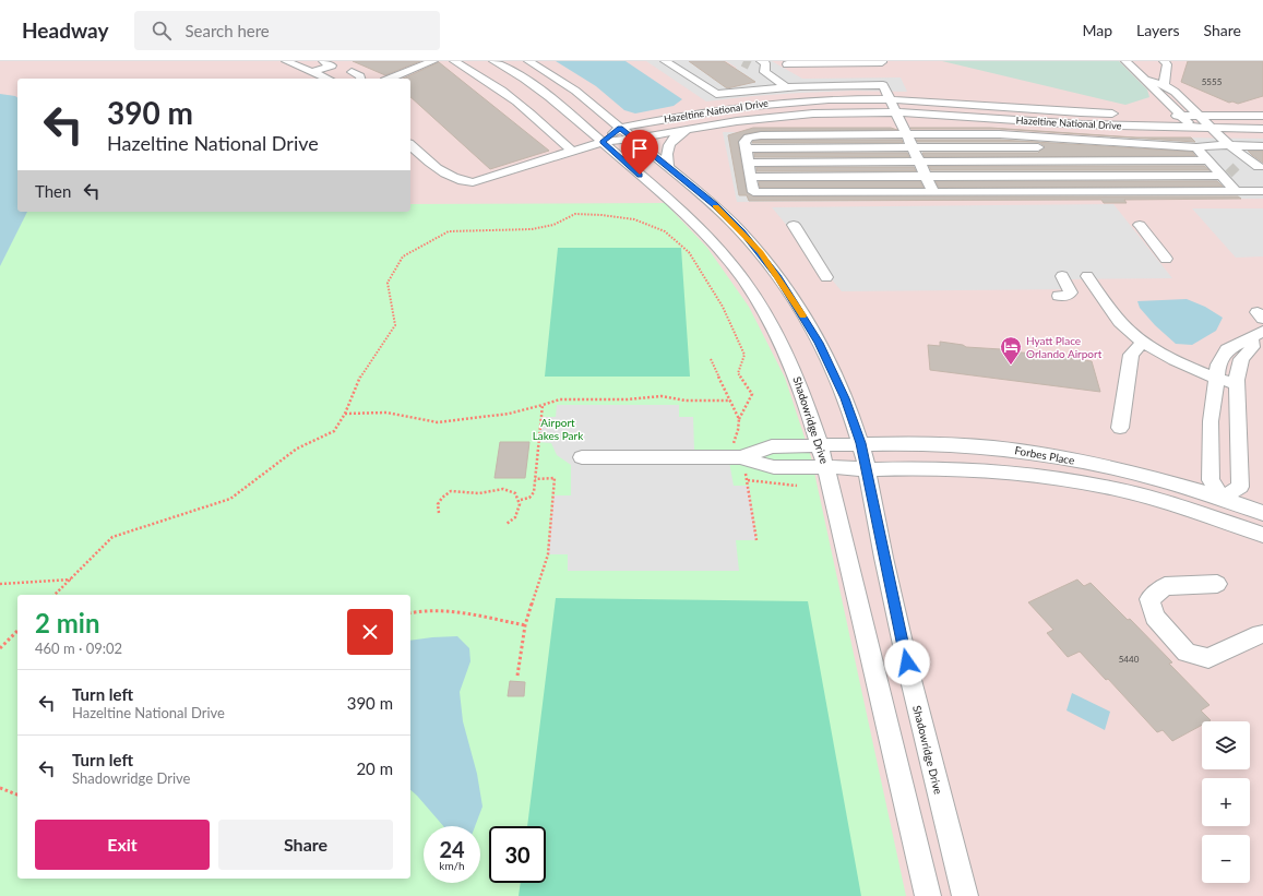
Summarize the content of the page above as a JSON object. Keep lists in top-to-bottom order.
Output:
{
  "streets": {
    "street": ["Hazeltine National Drive", "Shadowridge Drive", "Forbes Place"]
  },
  "crossings": [
    ["Hazeltine National Drive", "Shadowridge Drive"],
    ["Shadowridge Drive", "Forbes Place"]
  ],
  "parks": ["Airport Lakes Park"],
  "places": {
    "hotel": ["Hyatt Place Orlando Airport"]
  },
  "house_numbers": ["5555", "5440"],
  "page": {
    "header": "Headway",
    "search": "Search here",
    "nav": ["Map", "Layers", "Share"],
    "turn": ["390 m", "Hazeltine National Drive"],
    "then": "Then",
    "heading": ["2 min", "460 m · 09:02"],
    "list": [
      {
        "name": "Turn left",
        "note": "Hazeltine National Drive",
        "value": "390 m"
      },
      {
        "name": "Turn left",
        "note": "Shadowridge Drive",
        "value": "20 m"
      }
    ],
    "map_buttons": ["+", "−"],
    "buttons": ["Exit", "Share"],
    "speed": "24 km/h",
    "limit": "30"
  }
}
